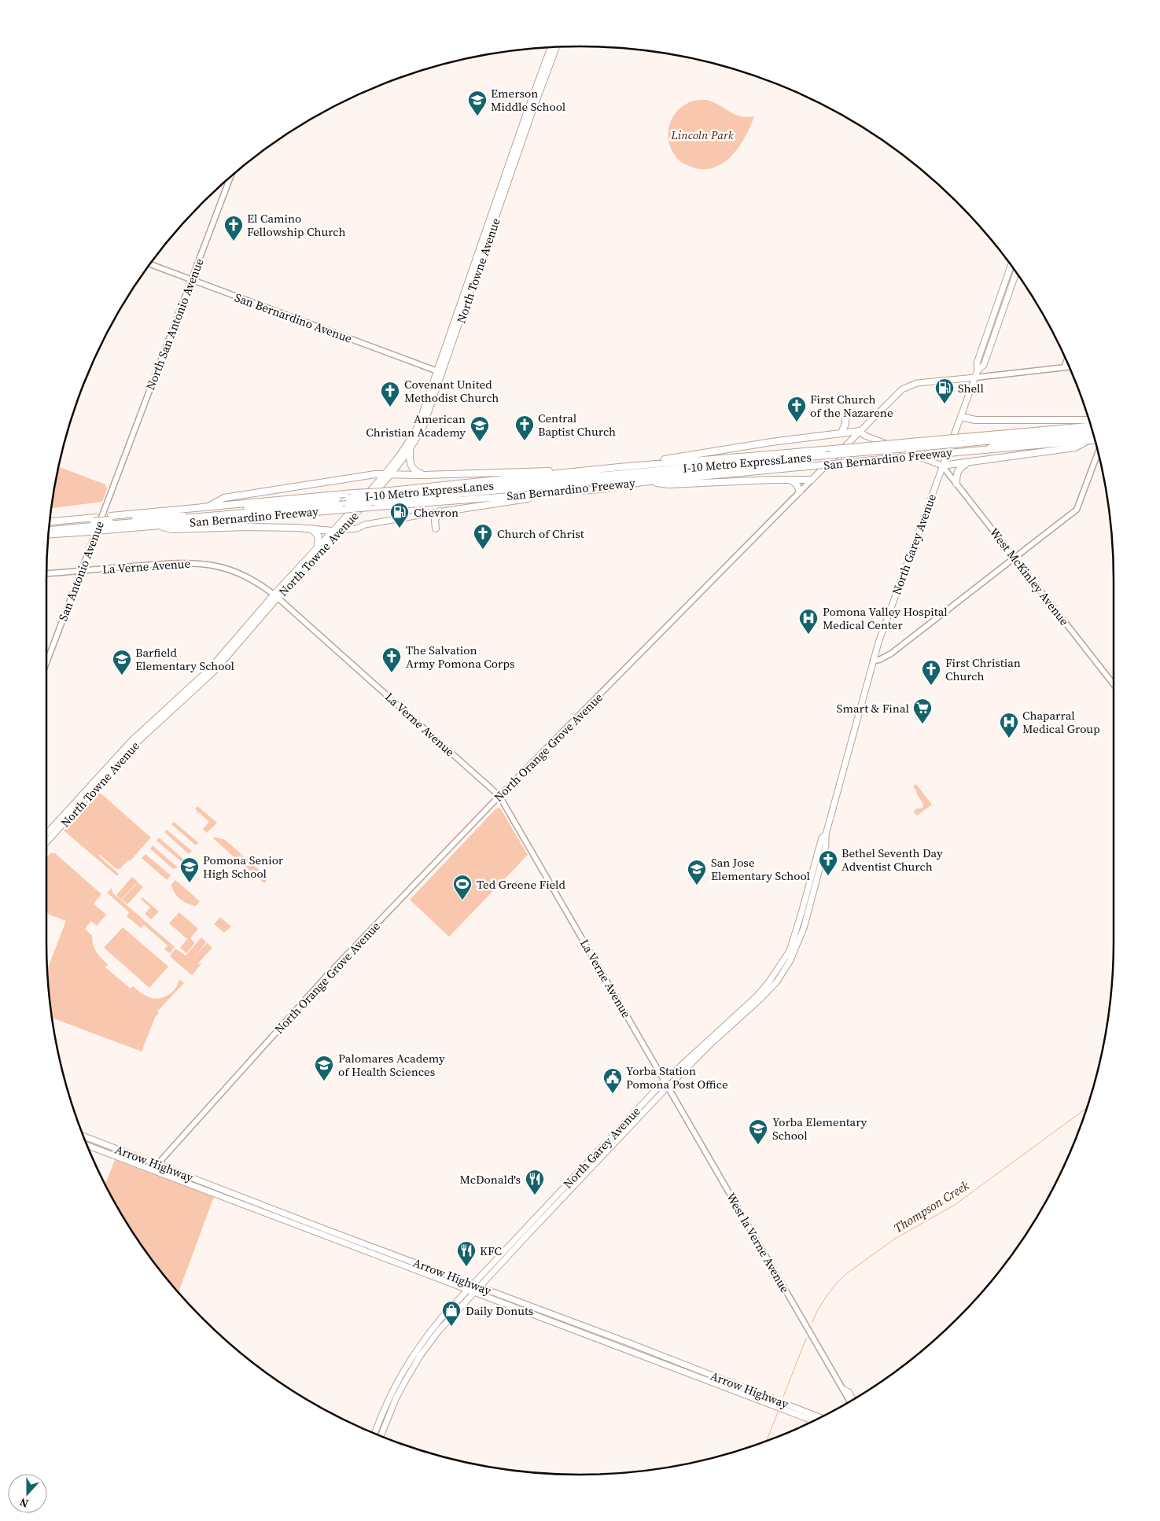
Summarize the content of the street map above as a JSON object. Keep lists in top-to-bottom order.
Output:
{
  "streets": {
    "highway": ["San Bernardino Freeway", "I-10 Metro ExpressLanes"],
    "main road": [
      "North Towne Avenue",
      "San Bernardino Avenue",
      "North San Antonio Avenue",
      "North Garey Avenue",
      "La Verne Avenue",
      "San Antonio Avenue",
      "West McKinley Avenue",
      "North Orange Grove Avenue",
      "Arrow Highway",
      "West la Verne Avenue"
    ]
  },
  "crossings": [
    ["North Towne Avenue", "San Bernardino Avenue"],
    ["North Towne Avenue", "La Verne Avenue"],
    ["San Bernardino Avenue", "North San Antonio Avenue"],
    ["North San Antonio Avenue", "San Antonio Avenue"],
    ["San Bernardino Freeway", "I-10 Metro ExpressLanes"],
    ["North Garey Avenue", "La Verne Avenue"],
    ["North Garey Avenue", "West McKinley Avenue"],
    ["North Garey Avenue", "North Orange Grove Avenue"],
    ["North Garey Avenue", "Arrow Highway"],
    ["North Garey Avenue", "West la Verne Avenue"],
    ["La Verne Avenue", "San Antonio Avenue"],
    ["La Verne Avenue", "North Orange Grove Avenue"],
    ["La Verne Avenue", "West la Verne Avenue"],
    ["North Orange Grove Avenue", "Arrow Highway"]
  ],
  "water": ["Thompson Creek"],
  "parks": ["Lincoln Park"],
  "places": {
    "school or university": [
      "Emerson Middle School",
      "American Christian Academy",
      "Barfield Elementary School",
      "Pomona Senior High School",
      "San Jose Elementary School",
      "Palomares Academy of Health Sciences",
      "Yorba Elementary School"
    ],
    "church": [
      "El Camino Fellowship Church",
      "Covenant United Methodist Church",
      "First Church of the Nazarene",
      "Central Baptist Church",
      "Church of Christ",
      "The Salvation Army Pomona Corps",
      "First Christian Church",
      "Bethel Seventh Day Adventist Church"
    ],
    "fuel station": ["Shell", "Chevron"],
    "hospital": ["Pomona Valley Hospital Medical Center", "Chaparral Medical Group"],
    "supermarket": ["Smart & Final"],
    "sports": ["Ted Greene Field"],
    "public building": ["Yorba Station Pomona Post Office"],
    "restaurant": ["McDonald's", "KFC"],
    "shop": ["Daily Donuts"]
  },
  "north": "bottom"
}
